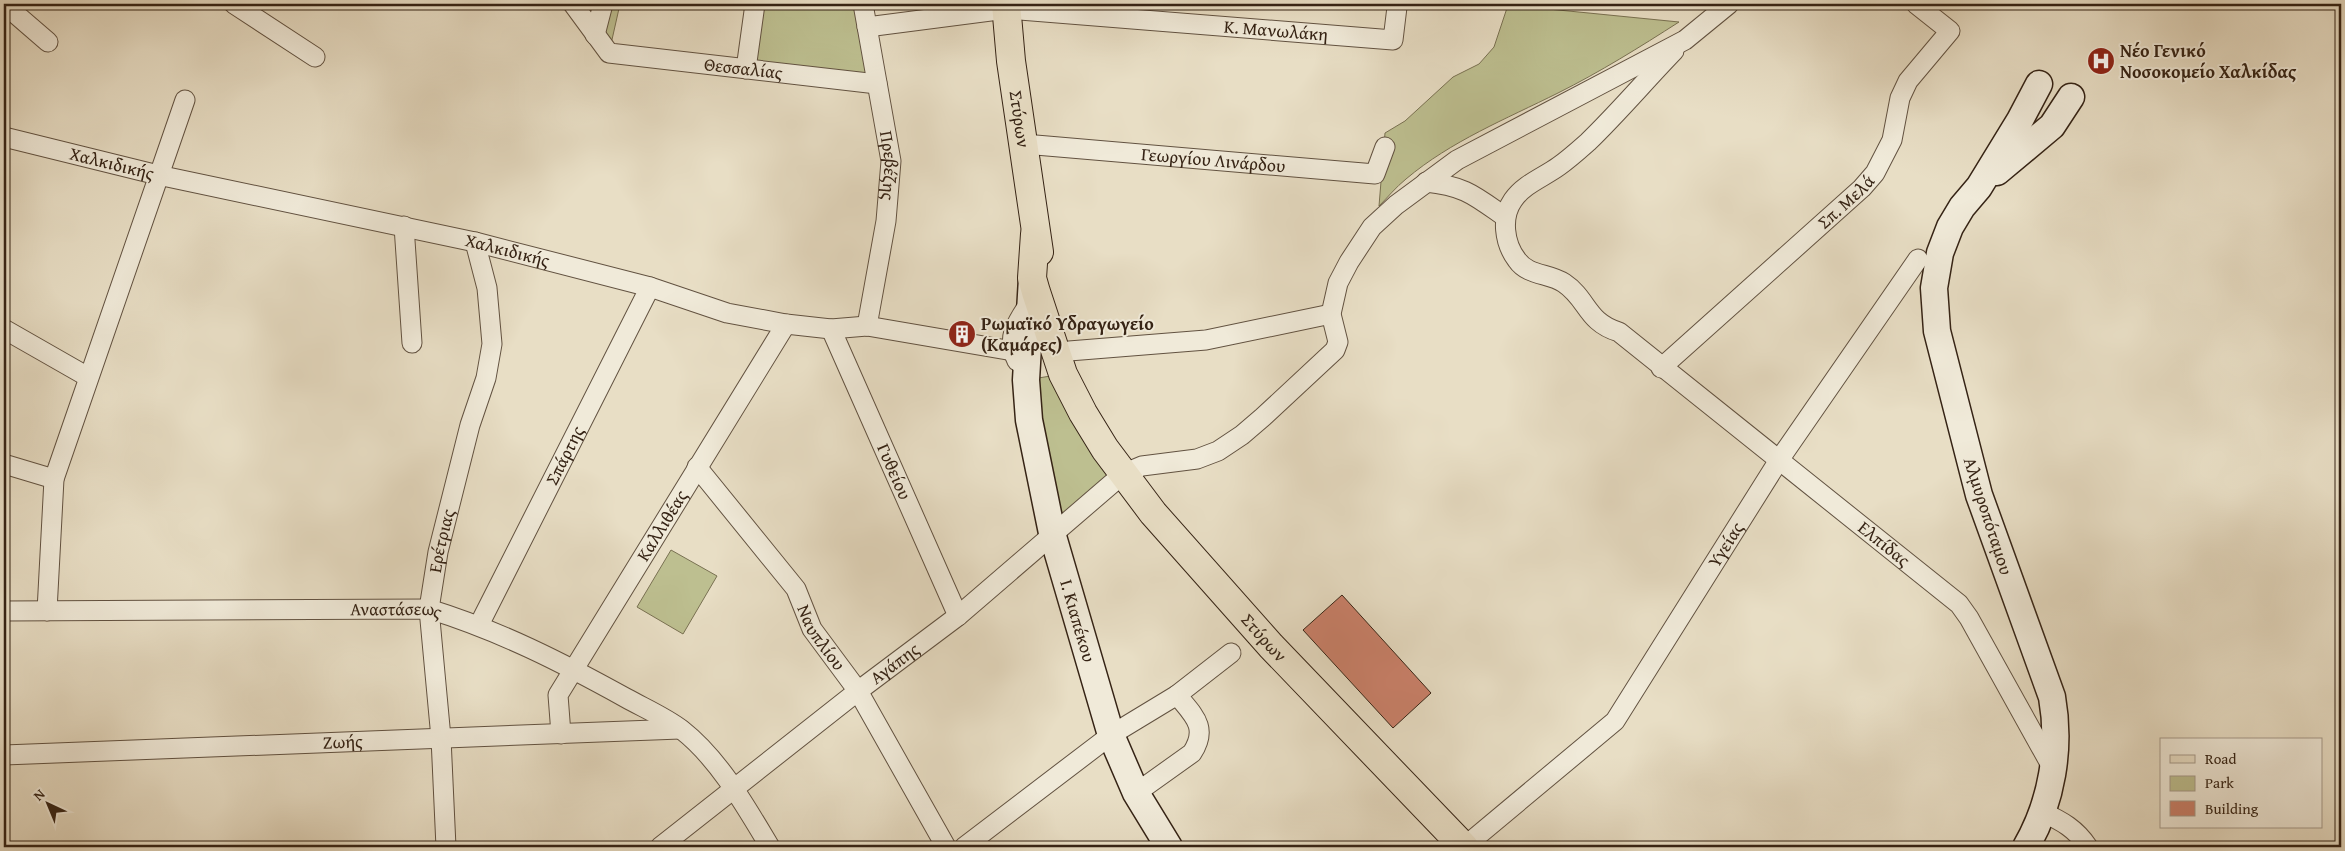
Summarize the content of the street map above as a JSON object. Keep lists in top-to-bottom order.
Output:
{
  "streets": {
    "main road": ["Στύρων"],
    "street": [
      "Κ. Μανωλάκη",
      "Θεσσαλίας",
      "Γεωργίου Λινάρδου",
      "Χαλκιδικής",
      "Πρεβέζης",
      "Σπ. Μελά",
      "Σπάρτης",
      "Γυθείου",
      "Αλμυροπόταμου",
      "Καλλιθέας",
      "Ερέτριας",
      "Ελπίδας",
      "Υγείας",
      "Αναστάσεως",
      "Ι. Κιαπέκου",
      "Ναυπλίου",
      "Αγάπης",
      "Ζωής"
    ]
  },
  "crossings": [
    ["Κ. Μανωλάκη", "Στύρων"],
    ["Θεσσαλίας", "Πρεβέζης"],
    ["Στύρων", "Γεωργίου Λινάρδου"],
    ["Στύρων", "Υγείας"],
    ["Στύρων", "Ι. Κιαπέκου"],
    ["Στύρων", "Αγάπης"],
    ["Χαλκιδικής", "Πρεβέζης"],
    ["Χαλκιδικής", "Σπάρτης"],
    ["Χαλκιδικής", "Γυθείου"],
    ["Χαλκιδικής", "Καλλιθέας"],
    ["Χαλκιδικής", "Ερέτριας"],
    ["Χαλκιδικής", "Ι. Κιαπέκου"],
    ["Σπ. Μελά", "Ελπίδας"],
    ["Σπάρτης", "Αναστάσεως"],
    ["Γυθείου", "Αγάπης"],
    ["Αλμυροπόταμου", "Ελπίδας"],
    ["Καλλιθέας", "Αναστάσεως"],
    ["Καλλιθέας", "Ναυπλίου"],
    ["Καλλιθέας", "Ζωής"],
    ["Ερέτριας", "Αναστάσεως"],
    ["Ερέτριας", "Ζωής"],
    ["Ελπίδας", "Υγείας"],
    ["Αναστάσεως", "Αγάπης"],
    ["Αναστάσεως", "Ζωής"],
    ["Ι. Κιαπέκου", "Αγάπης"],
    ["Ναυπλίου", "Αγάπης"]
  ],
  "places": {
    "hospital": ["Νέο Γενικό Νοσοκομείο Χαλκίδας"],
    "building": ["Ρωμαϊκό Υδραγωγείο (Καμάρες)"]
  },
  "legend": ["Road", "Park", "Building"],
  "north": "top left"
}
